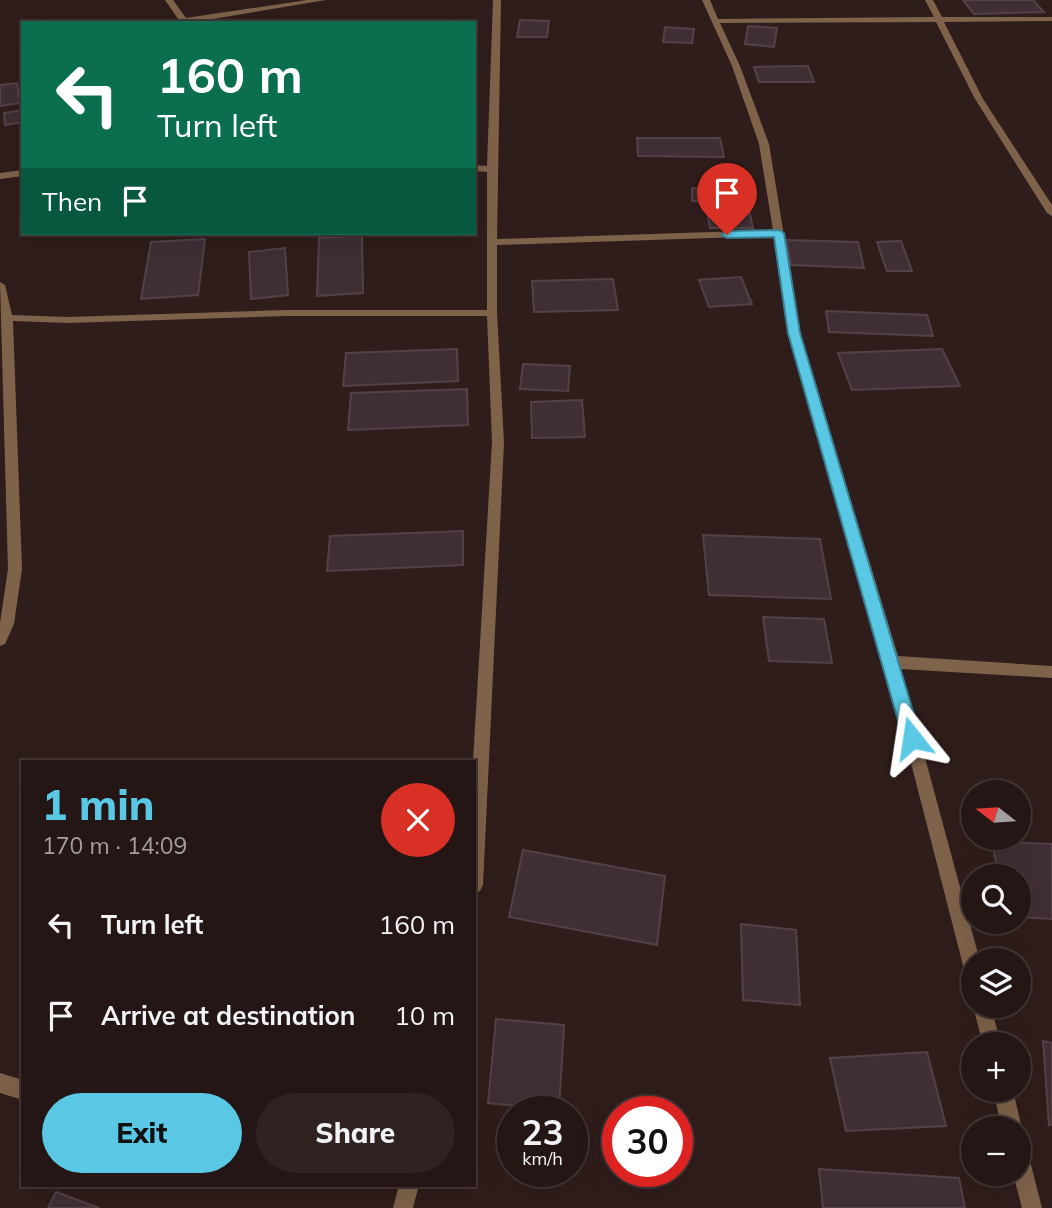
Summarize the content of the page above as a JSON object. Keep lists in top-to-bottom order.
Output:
{
  "north": "left",
  "page": {
    "turn": ["160 m", "Turn left"],
    "then": "Then",
    "heading": ["1 min", "170 m · 14:09"],
    "map_buttons": ["+", "−"],
    "list": [
      {
        "name": "Turn left",
        "value": "160 m"
      },
      {
        "name": "Arrive at destination",
        "value": "10 m"
      }
    ],
    "buttons": ["Exit", "Share"],
    "speed": "23 km/h",
    "limit": "30"
  }
}
